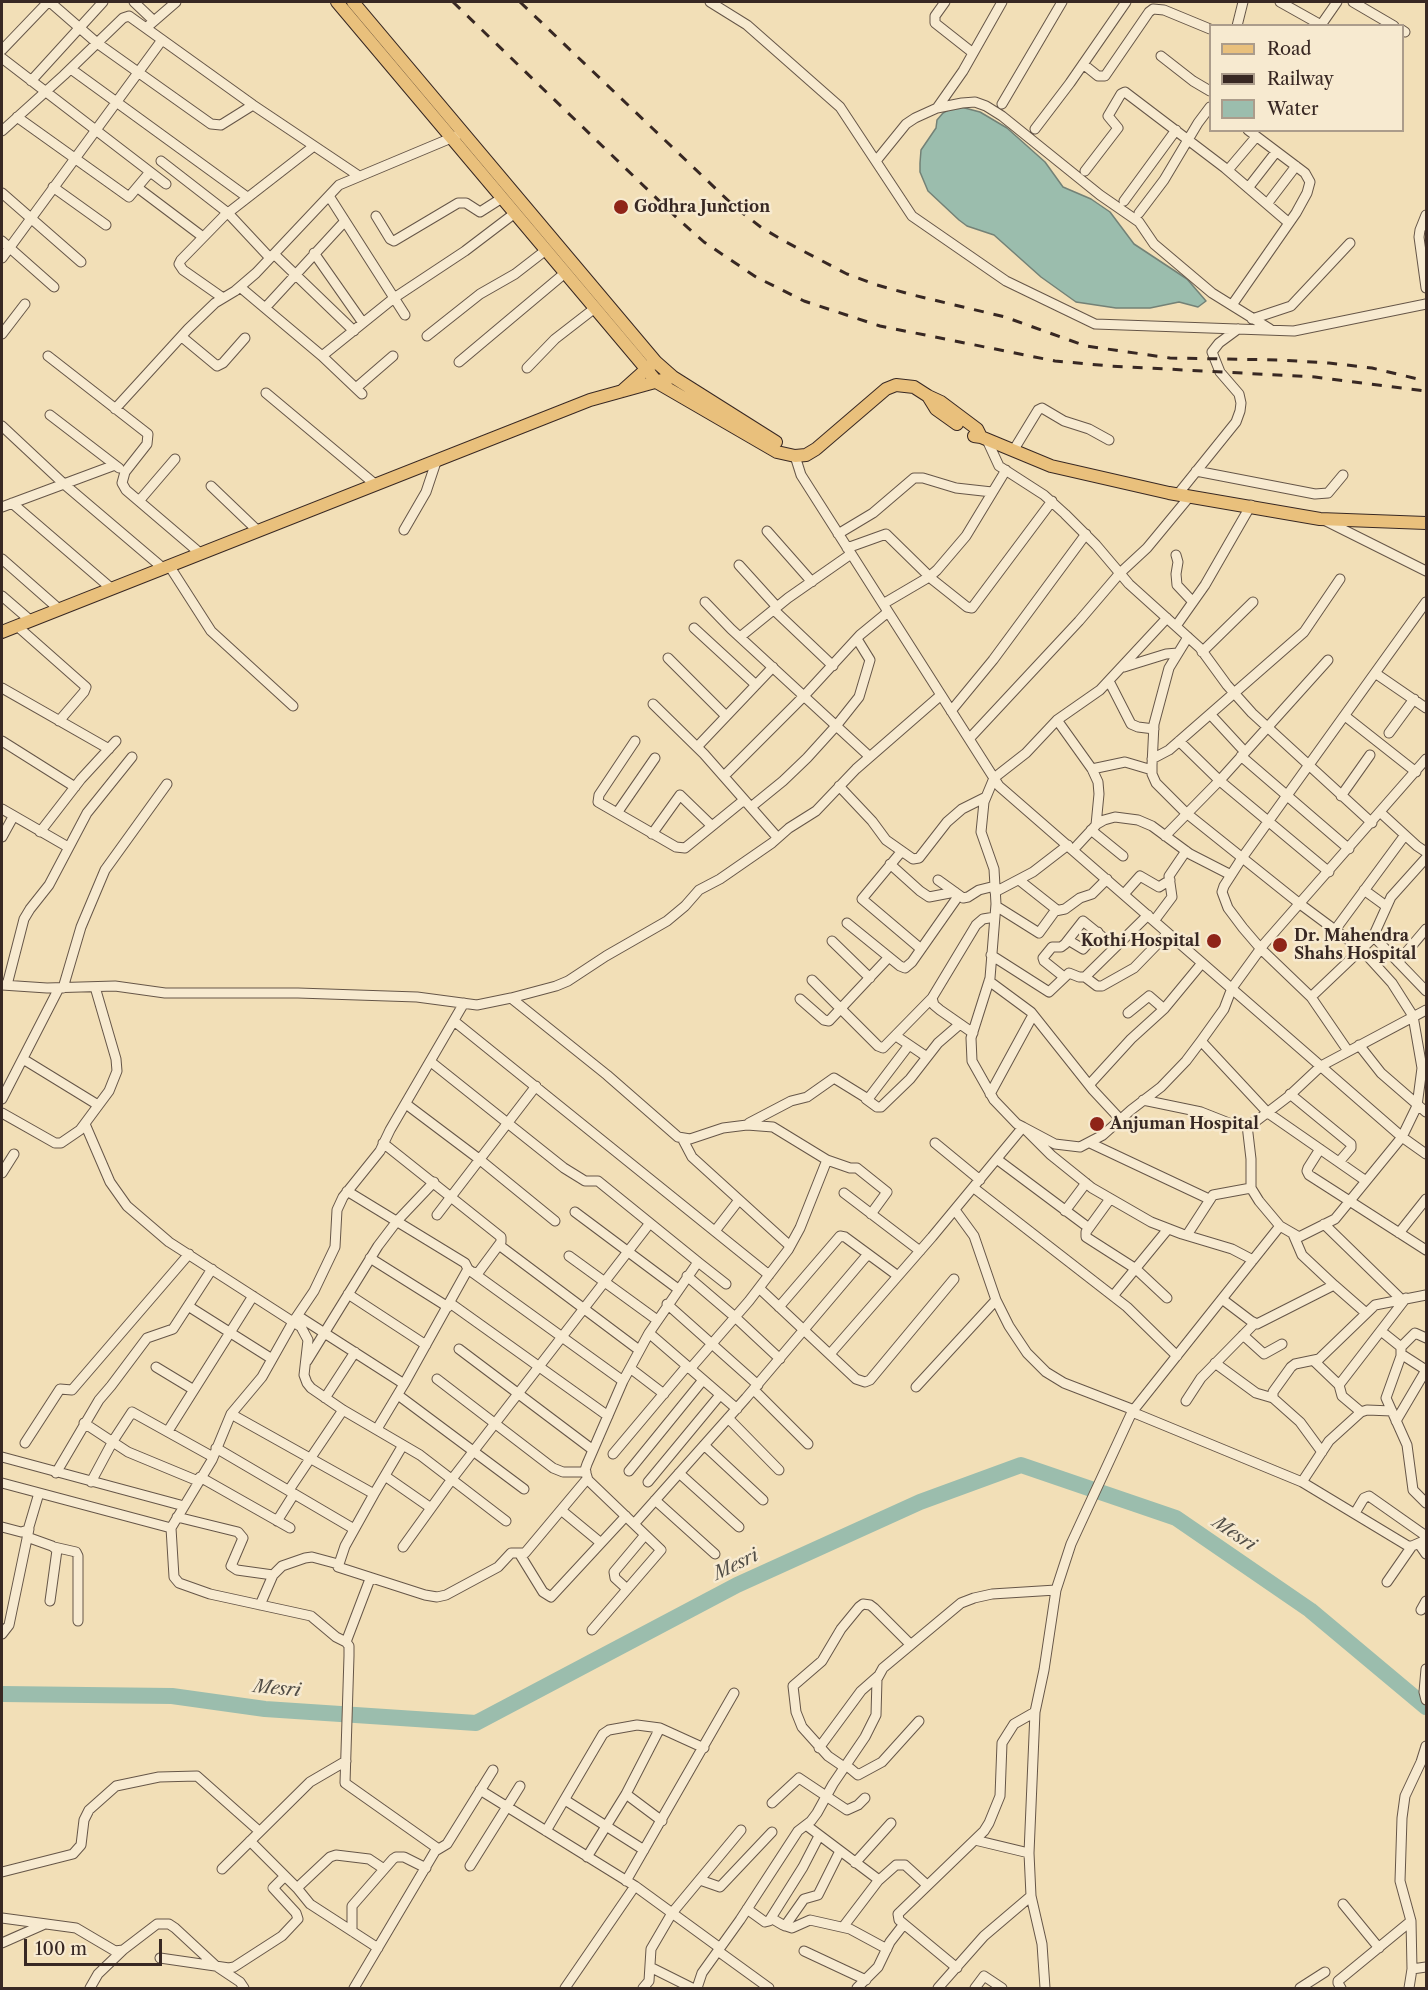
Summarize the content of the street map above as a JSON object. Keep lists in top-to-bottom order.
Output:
{
  "water": ["Mesri"],
  "places": [
    "Godhra Junction",
    "Kothi Hospital",
    "Dr. Mahendra Shahs Hospital",
    "Anjuman Hospital"
  ],
  "legend": ["Road", "Railway", "Water"],
  "scale_bar": "100 m"
}
